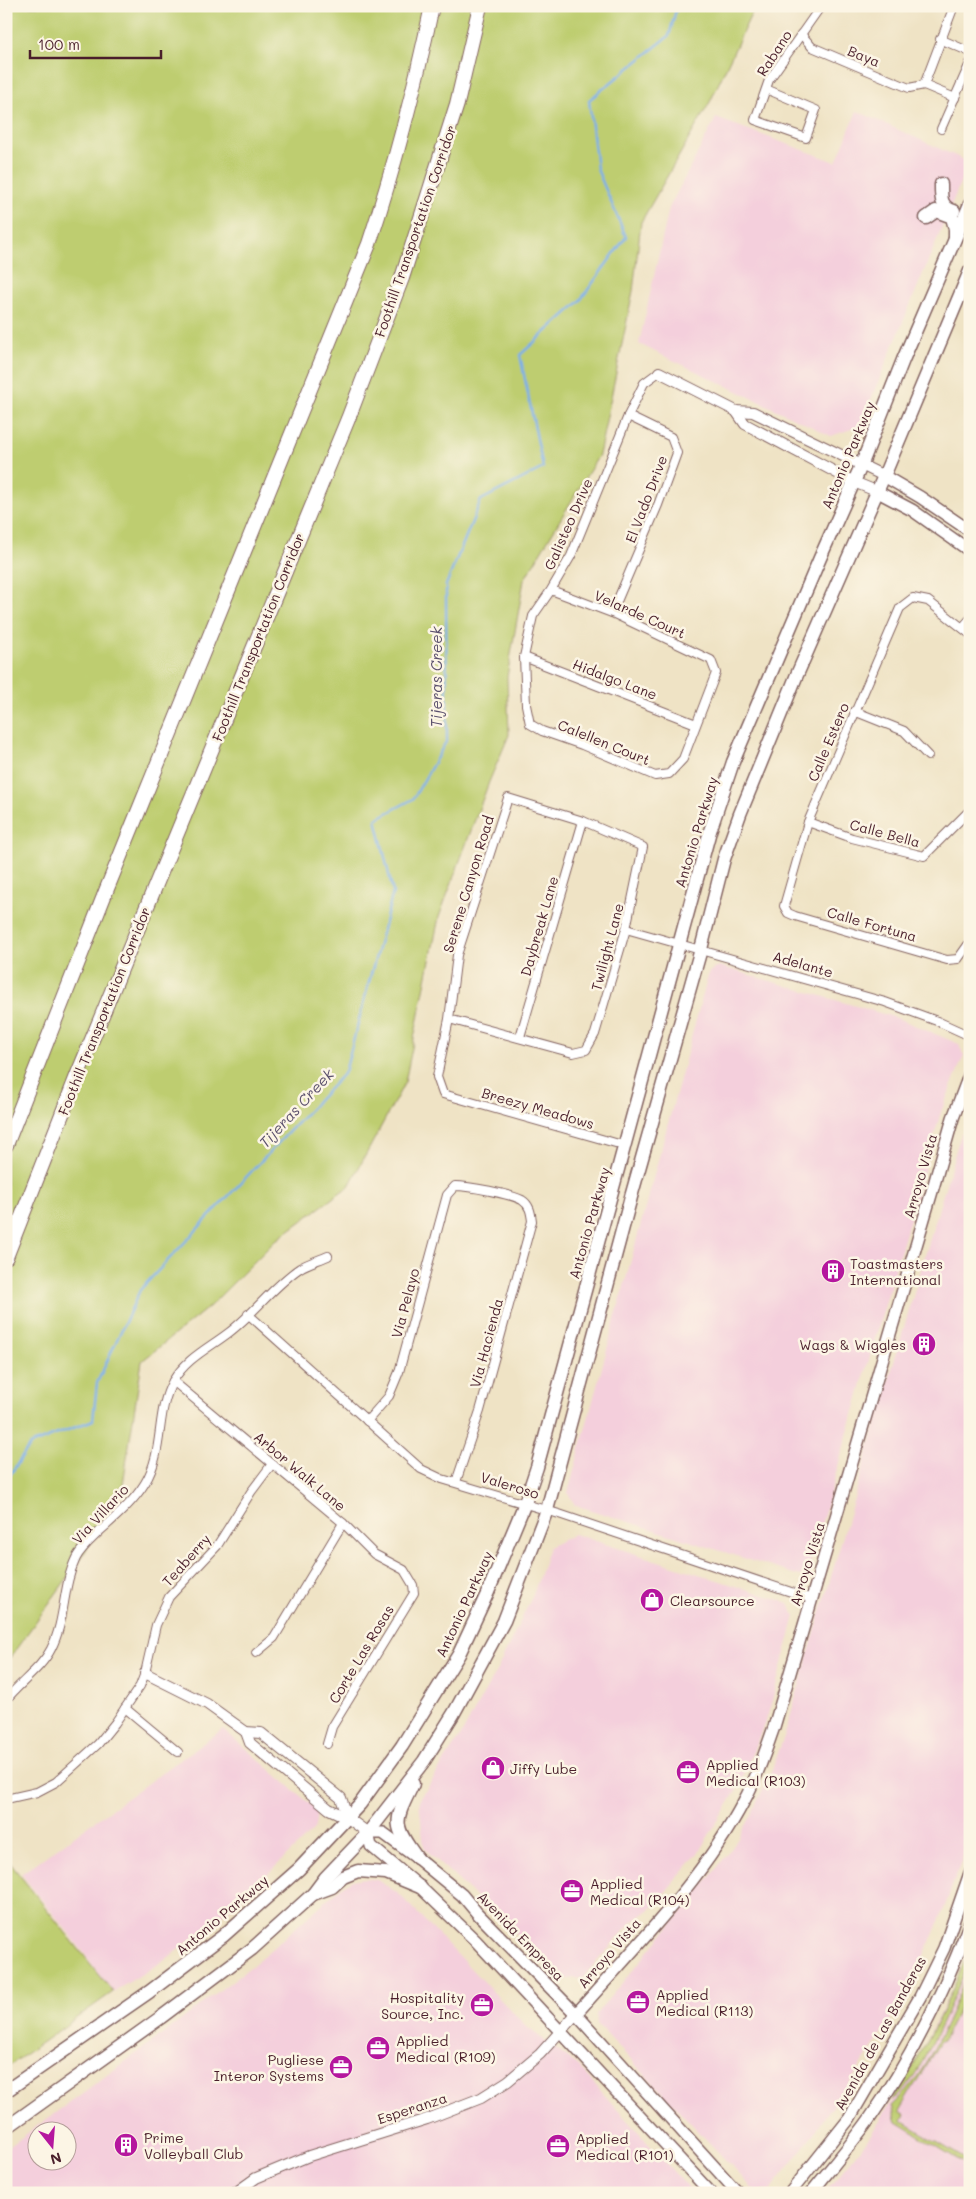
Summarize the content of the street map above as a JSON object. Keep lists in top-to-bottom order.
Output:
{
  "streets": {
    "highway": ["Foothill Transportation Corridor"],
    "main road": [
      "Antonio Parkway",
      "Arroyo Vista",
      "Avenida Empresa",
      "Avenida de Las Banderas"
    ],
    "street": [
      "Rabano",
      "Baya",
      "El Vado Drive",
      "Galisteo Drive",
      "Velarde Court",
      "Hidalgo Lane",
      "Calellen Court",
      "Calle Estero",
      "Calle Bella",
      "Serene Canyon Road",
      "Calle Fortuna",
      "Daybreak Lane",
      "Twilight Lane",
      "Adelante",
      "Breezy Meadows",
      "Via Pelayo",
      "Via Hacienda",
      "Arbor Walk Lane",
      "Valeroso",
      "Via Villario",
      "Teaberry",
      "Corte Las Rosas",
      "Esperanza"
    ]
  },
  "crossings": [
    ["Rabano", "Baya"],
    ["Antonio Parkway", "Adelante"],
    ["Antonio Parkway", "Breezy Meadows"],
    ["Antonio Parkway", "Valeroso"],
    ["Antonio Parkway", "Avenida Empresa"],
    ["El Vado Drive", "Galisteo Drive"],
    ["El Vado Drive", "Velarde Court"],
    ["Galisteo Drive", "Velarde Court"],
    ["Galisteo Drive", "Hidalgo Lane"],
    ["Galisteo Drive", "Calellen Court"],
    ["Velarde Court", "Hidalgo Lane"],
    ["Velarde Court", "Calellen Court"],
    ["Hidalgo Lane", "Calellen Court"],
    ["Calle Estero", "Calle Bella"],
    ["Calle Estero", "Calle Fortuna"],
    ["Serene Canyon Road", "Daybreak Lane"],
    ["Serene Canyon Road", "Twilight Lane"],
    ["Serene Canyon Road", "Breezy Meadows"],
    ["Daybreak Lane", "Twilight Lane"],
    ["Twilight Lane", "Adelante"],
    ["Arroyo Vista", "Valeroso"],
    ["Arroyo Vista", "Avenida Empresa"],
    ["Arroyo Vista", "Esperanza"],
    ["Via Pelayo", "Via Hacienda"],
    ["Via Pelayo", "Valeroso"],
    ["Via Hacienda", "Valeroso"],
    ["Arbor Walk Lane", "Via Villario"],
    ["Arbor Walk Lane", "Teaberry"],
    ["Arbor Walk Lane", "Corte Las Rosas"],
    ["Valeroso", "Via Villario"],
    ["Teaberry", "Avenida Empresa"],
    ["Avenida Empresa", "Esperanza"]
  ],
  "water": ["Tijeras Creek"],
  "places": {
    "building": ["Toastmasters International", "Wags & Wiggles", "Prime Volleyball Club"],
    "shop": ["Clearsource", "Jiffy Lube"],
    "office": [
      "Applied Medical (R103)",
      "Applied Medical (R104)",
      "Applied Medical (R113)",
      "Hospitality Source, Inc.",
      "Applied Medical (R109)",
      "Pugliese Interor Systems",
      "Applied Medical (R101)"
    ]
  },
  "scale_bar": "100 m",
  "north": "bottom"
}
